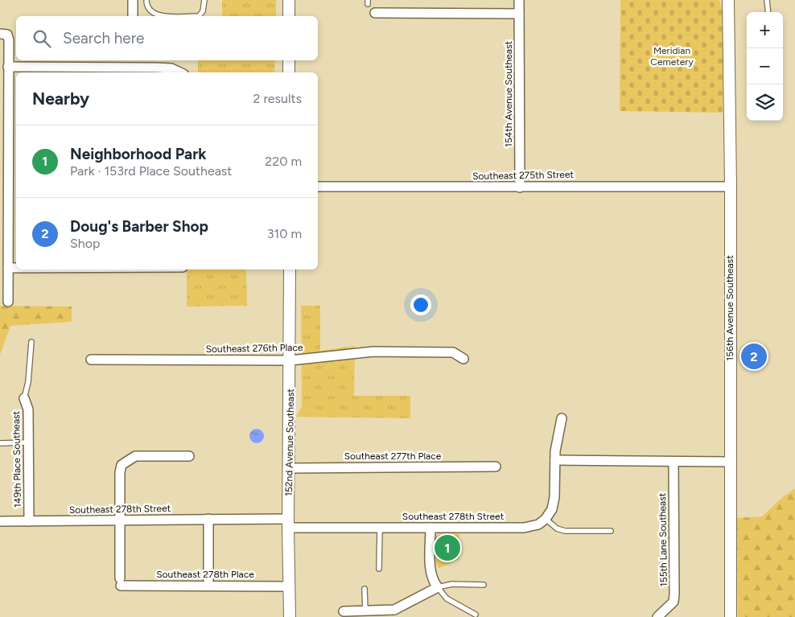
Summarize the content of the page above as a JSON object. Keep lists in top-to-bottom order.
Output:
{
  "streets": {
    "street": [
      "154th Avenue Southeast",
      "Southeast 275th Street",
      "156th Avenue Southeast",
      "Southeast 276th Place",
      "152nd Avenue Southeast",
      "Southeast 277th Place",
      "149th Place Southeast",
      "Southeast 278th Street",
      "155th Lane Southeast",
      "Southeast 278th Place"
    ]
  },
  "crossings": [
    ["154th Avenue Southeast", "Southeast 275th Street"],
    ["Southeast 275th Street", "156th Avenue Southeast"],
    ["Southeast 276th Place", "152nd Avenue Southeast"],
    ["152nd Avenue Southeast", "Southeast 277th Place"],
    ["152nd Avenue Southeast", "Southeast 278th Street"],
    ["152nd Avenue Southeast", "Southeast 278th Place"],
    ["149th Place Southeast", "Southeast 278th Street"],
    ["Southeast 278th Street", "Southeast 278th Place"]
  ],
  "parks": ["Meridian Cemetery"],
  "page": {
    "map_buttons": ["+", "−"],
    "search": "Search here",
    "heading": ["Nearby", "2 results"],
    "list": [
      {
        "mark": "1",
        "name": "Neighborhood Park",
        "note": "Park · 153rd Place Southeast",
        "value": "220 m"
      },
      {
        "mark": "2",
        "name": "Doug's Barber Shop",
        "note": "Shop",
        "value": "310 m"
      }
    ],
    "pins": ["2", "1"]
  }
}
